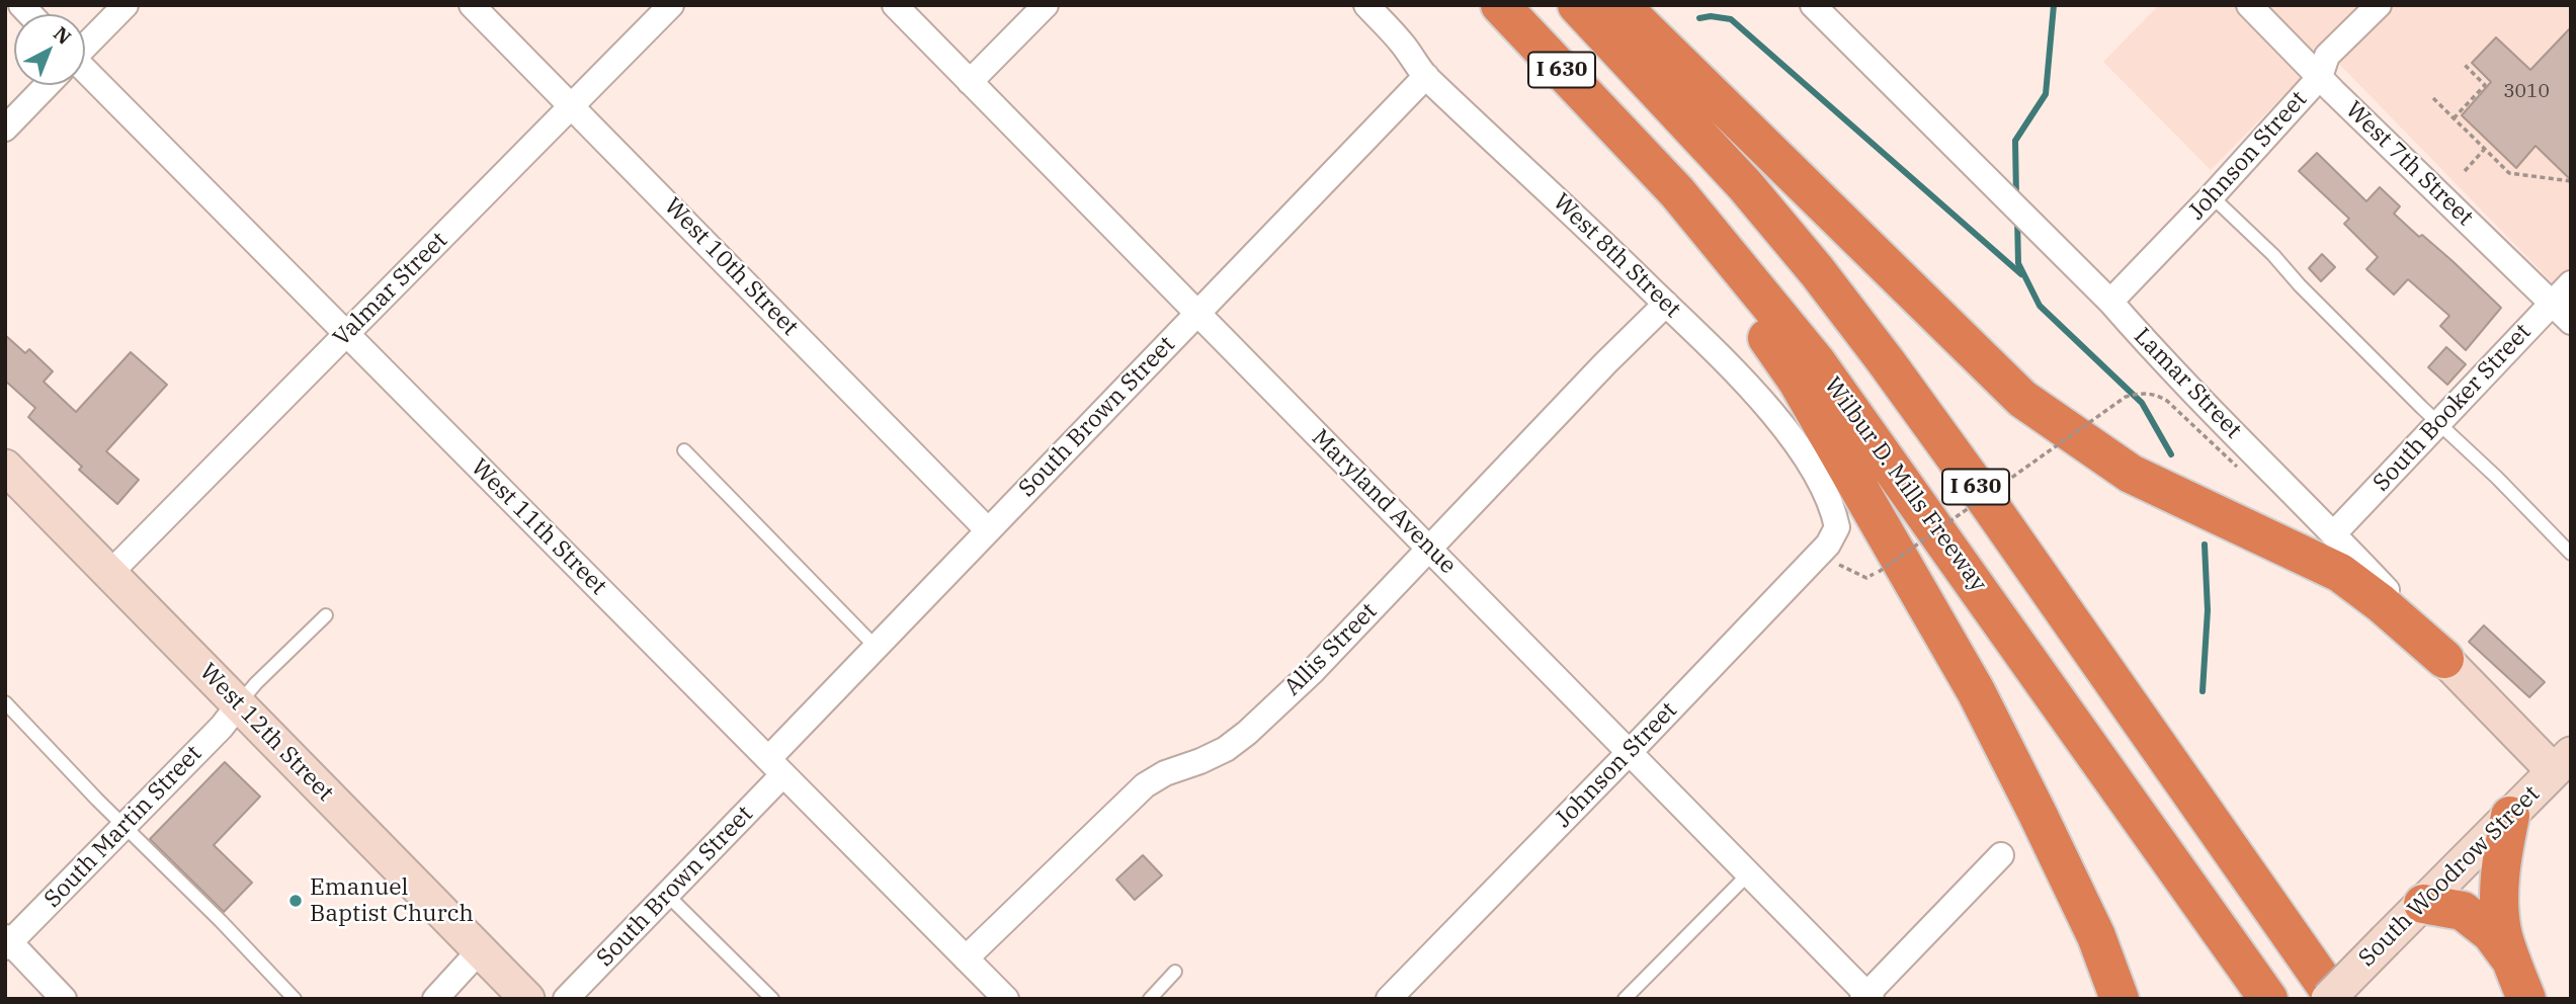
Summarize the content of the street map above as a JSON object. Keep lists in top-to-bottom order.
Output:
{
  "streets": {
    "highway": ["I 630", "Wilbur D. Mills Freeway"],
    "main road": ["Lamar Street", "West 12th Street", "South Woodrow Street"],
    "street": [
      "Johnson Street",
      "West 7th Street",
      "West 8th Street",
      "West 10th Street",
      "Valmar Street",
      "South Booker Street",
      "South Brown Street",
      "Maryland Avenue",
      "West 11th Street",
      "Allis Street",
      "South Martin Street"
    ]
  },
  "crossings": [
    ["Johnson Street", "West 7th Street"],
    ["Johnson Street", "West 8th Street"],
    ["Johnson Street", "Lamar Street"],
    ["Johnson Street", "Maryland Avenue"],
    ["West 7th Street", "South Booker Street"],
    ["West 8th Street", "South Brown Street"],
    ["West 8th Street", "Allis Street"],
    ["West 10th Street", "Valmar Street"],
    ["West 10th Street", "South Brown Street"],
    ["Valmar Street", "West 11th Street"],
    ["Valmar Street", "West 12th Street"],
    ["Lamar Street", "South Booker Street"],
    ["Lamar Street", "South Woodrow Street"],
    ["South Brown Street", "Maryland Avenue"],
    ["South Brown Street", "West 11th Street"],
    ["Maryland Avenue", "Allis Street"],
    ["West 11th Street", "Allis Street"],
    ["West 12th Street", "South Martin Street"]
  ],
  "places": ["Emanuel Baptist Church"],
  "house_numbers": ["3010"],
  "north": "top right"
}
